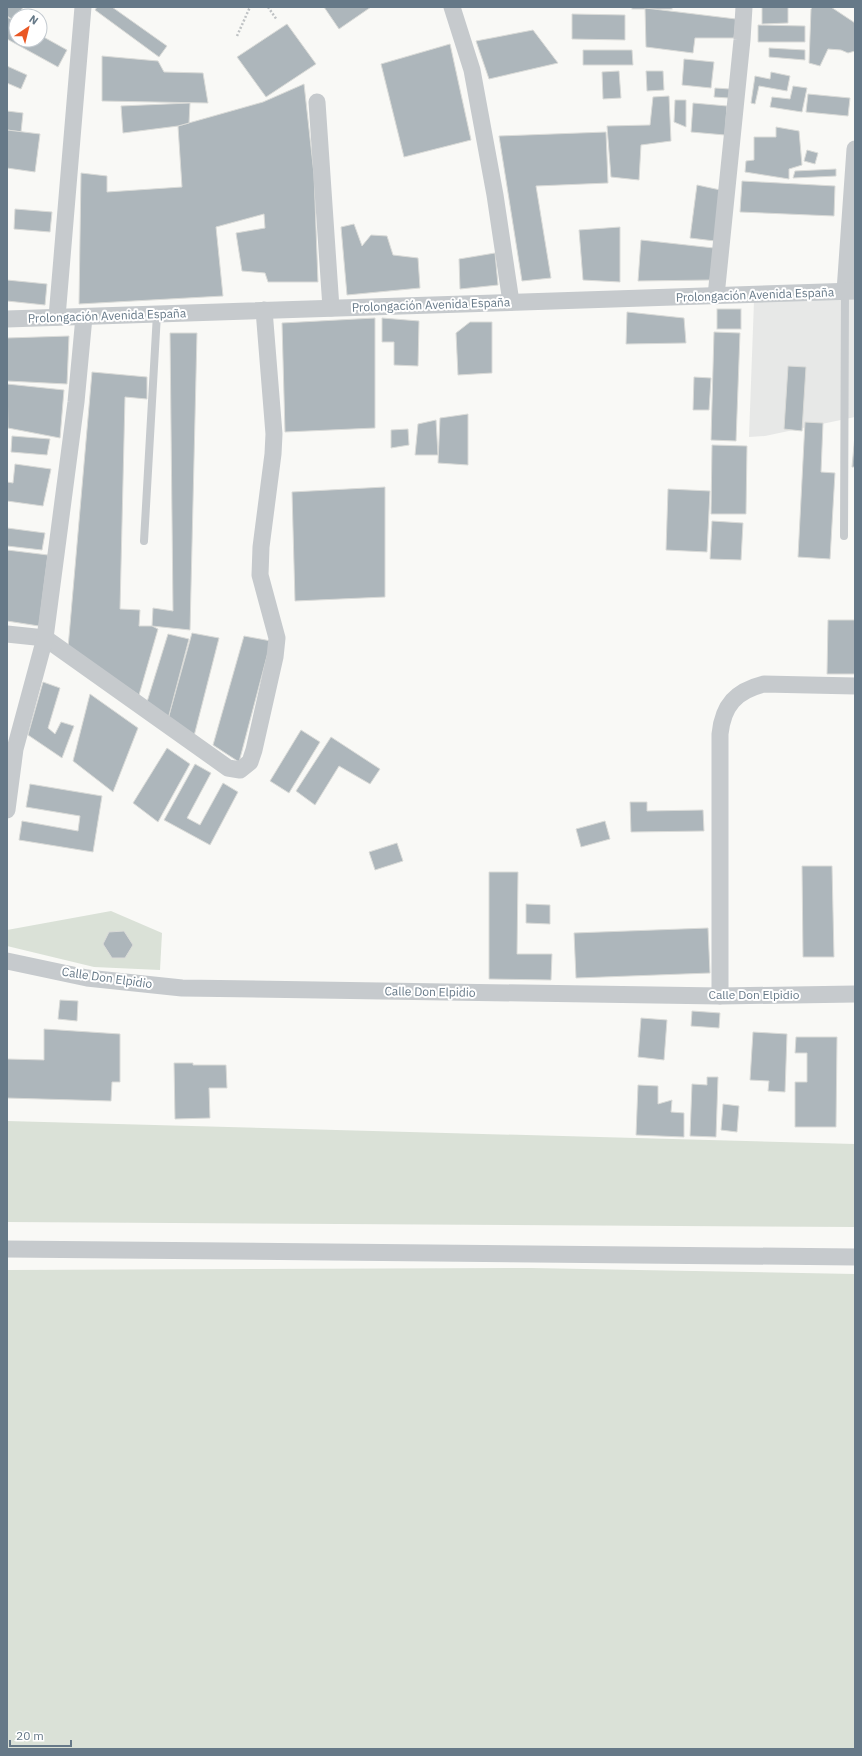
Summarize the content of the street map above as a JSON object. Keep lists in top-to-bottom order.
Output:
{
  "streets": {
    "street": ["Prolongación Avenida España", "Calle Don Elpidio"]
  },
  "scale_bar": "20 m",
  "north": "top right"
}
